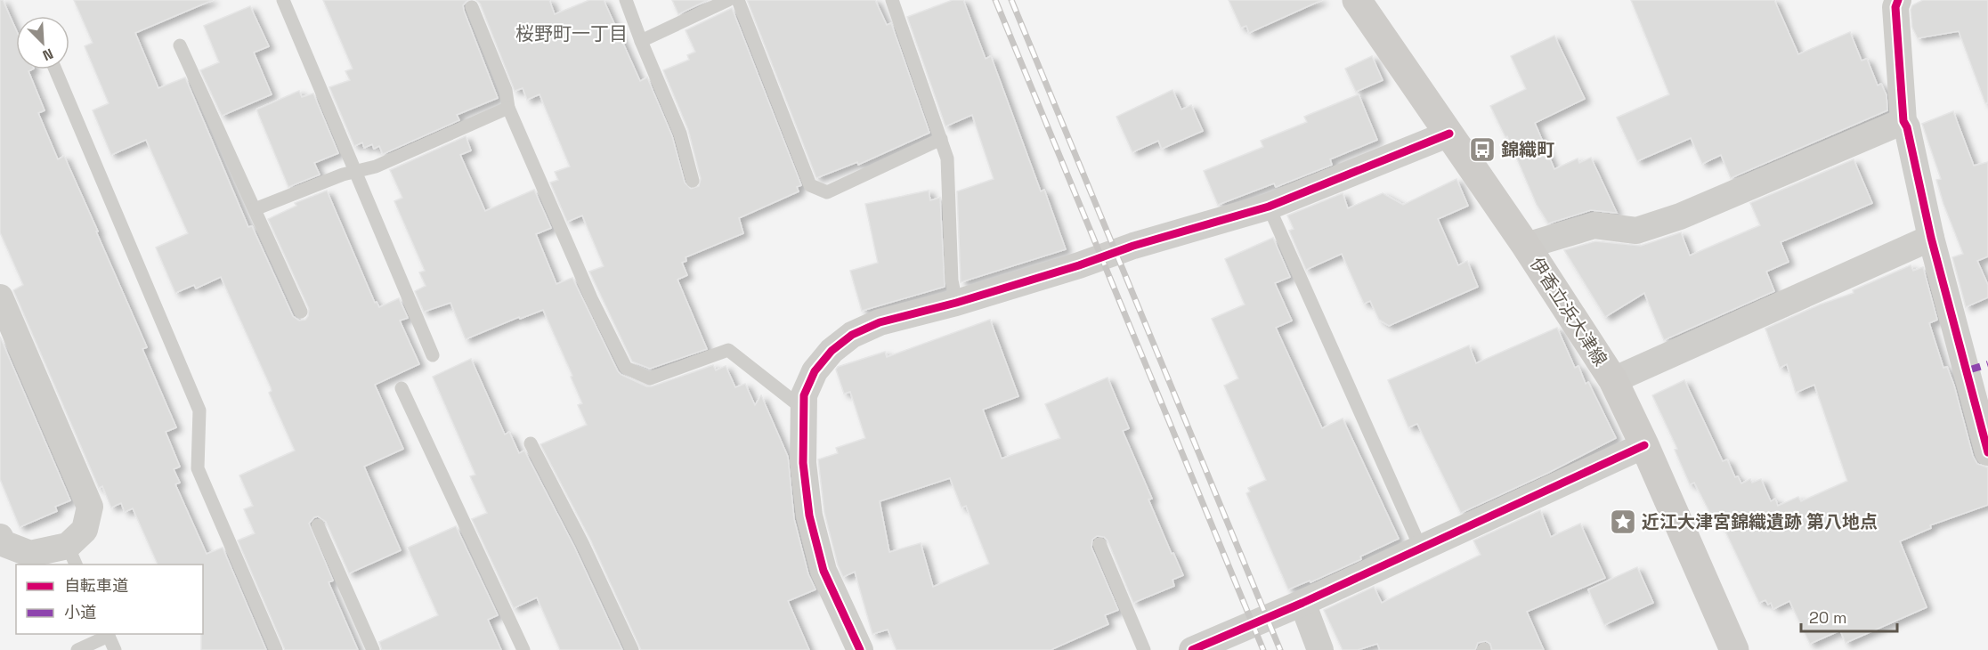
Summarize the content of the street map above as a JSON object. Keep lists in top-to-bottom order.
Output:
{
  "streets": {
    "main road": ["伊香立浜大津線"]
  },
  "districts": ["桜野町一丁目"],
  "places": {
    "bus stop": ["錦織町"],
    "place": ["近江大津宮錦織遺跡 第八地点"]
  },
  "legend": ["自転車道", "小道"],
  "scale_bar": "20 m",
  "north": "bottom right"
}
